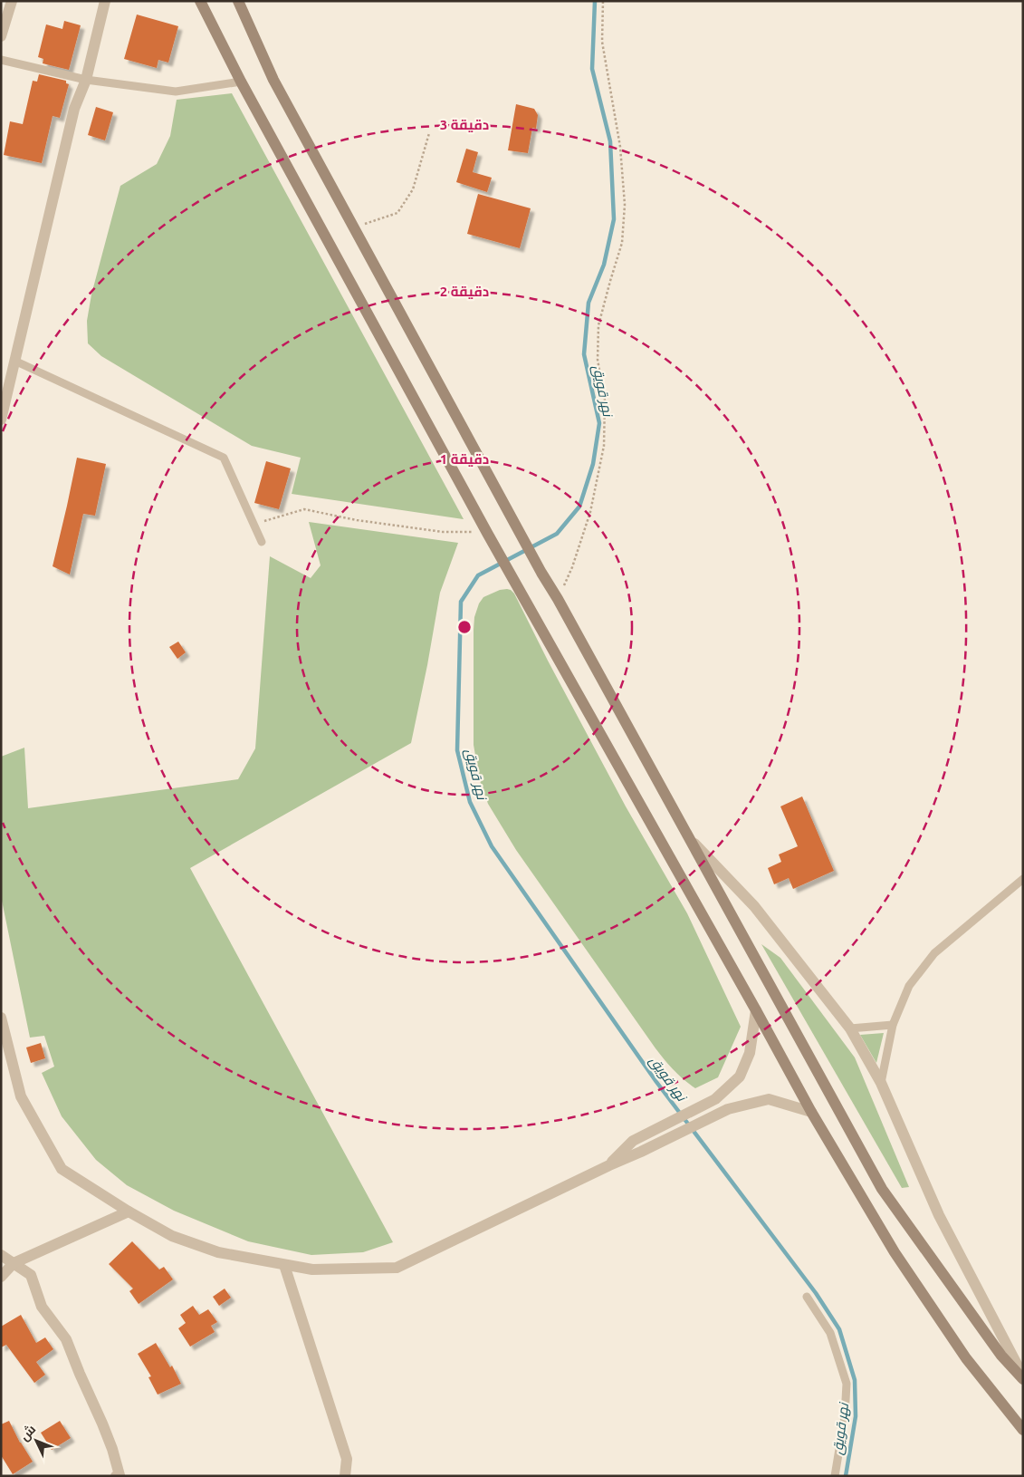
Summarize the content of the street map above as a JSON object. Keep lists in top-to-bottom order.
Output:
{
  "water": ["نهر قويق"],
  "north": "top left",
  "rings": ["3 دقيقة", "2 دقيقة", "1 دقيقة"]
}
